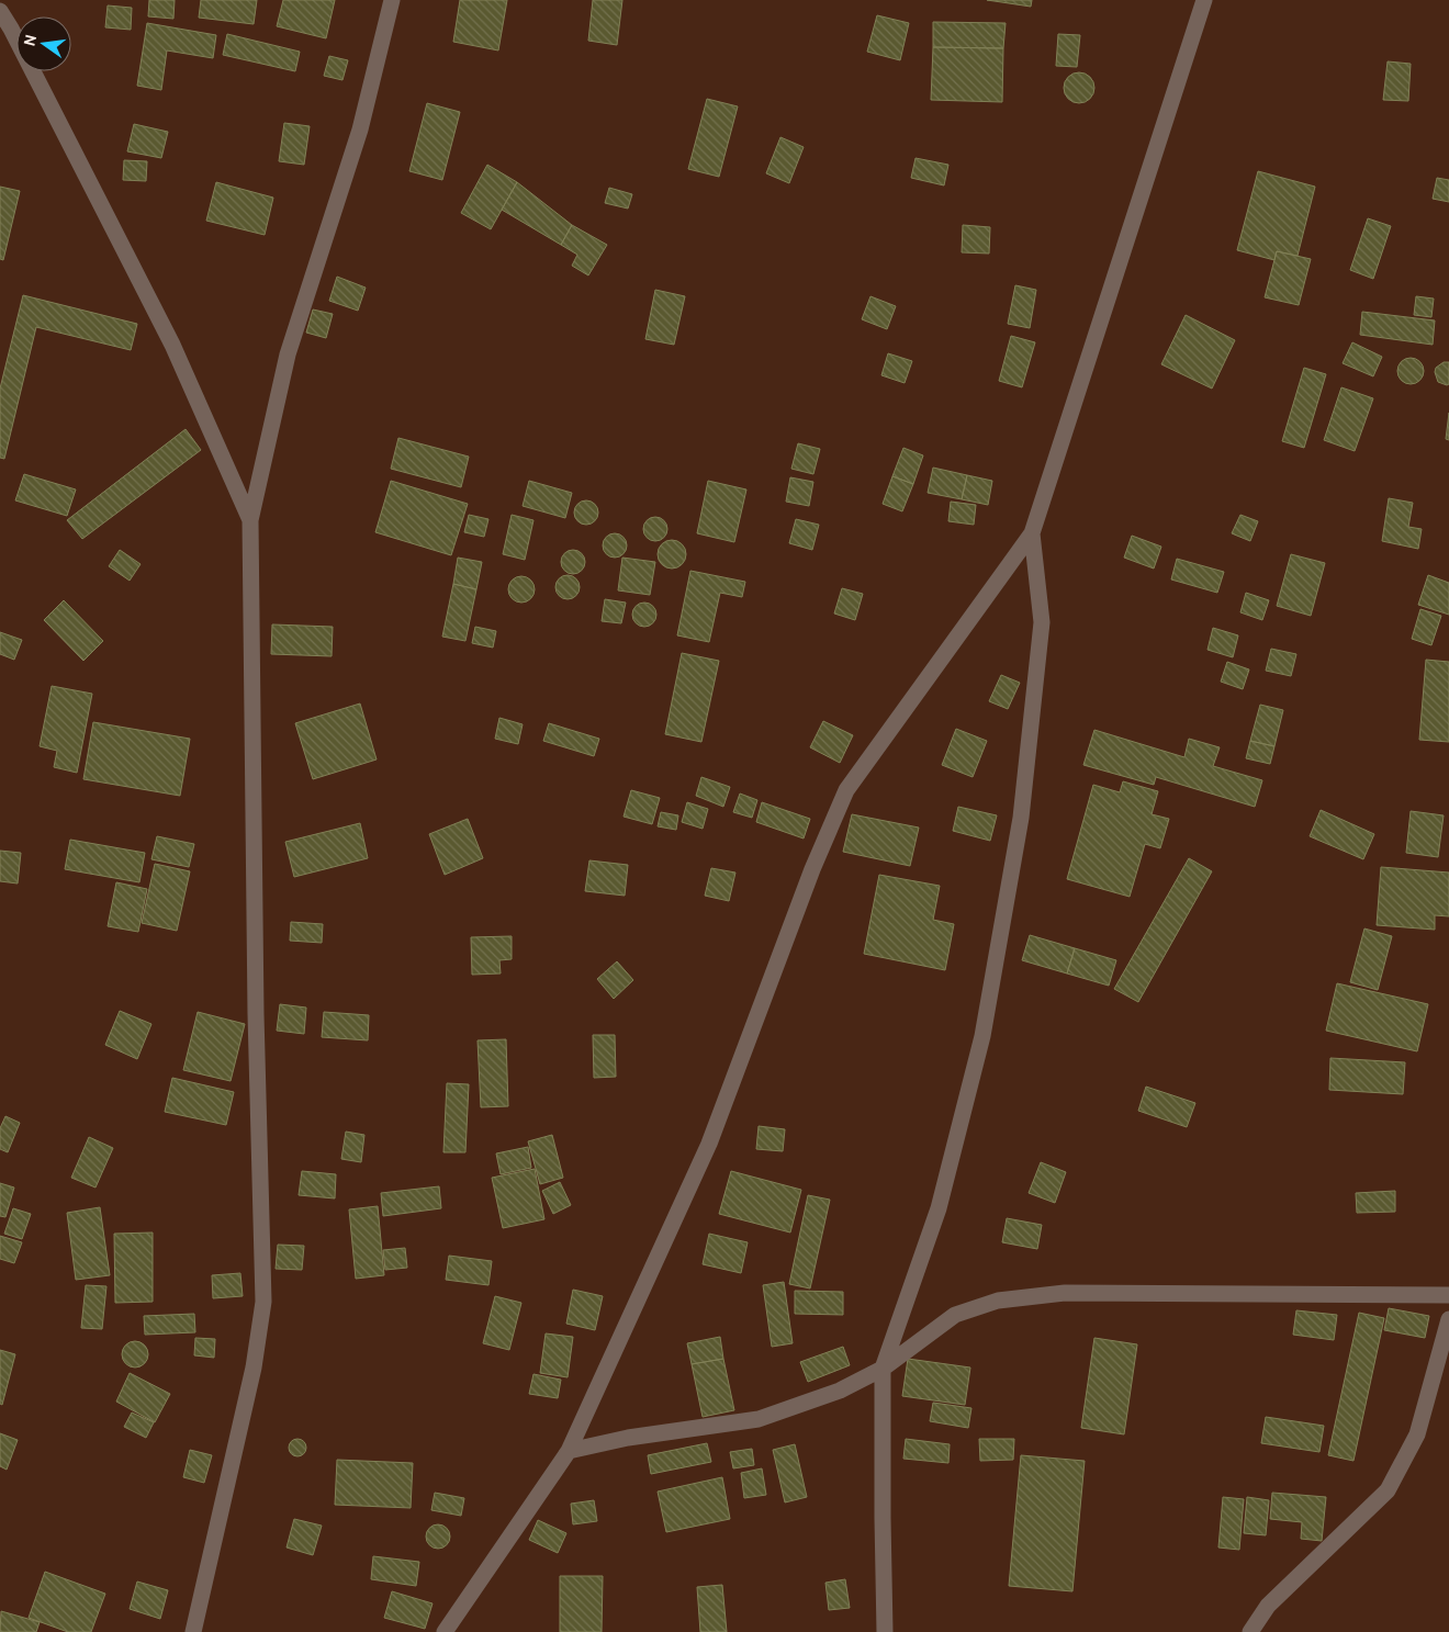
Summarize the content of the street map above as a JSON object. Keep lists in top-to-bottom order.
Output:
{
  "north": "left"
}
